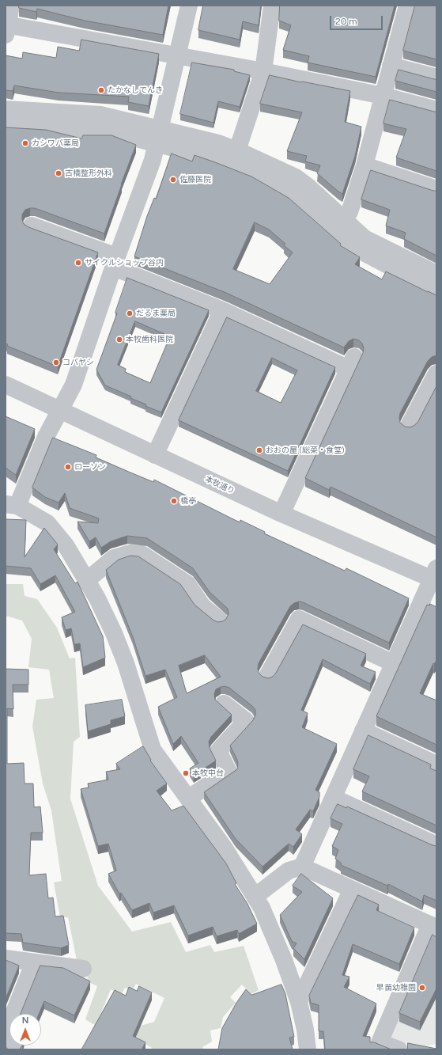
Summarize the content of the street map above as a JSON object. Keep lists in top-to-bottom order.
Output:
{
  "streets": {
    "street": ["本牧通り"]
  },
  "places": [
    "たかなしでんき",
    "カシワバ薬局",
    "古橋整形外科",
    "佐藤医院",
    "サイクルショップ谷内",
    "だるま薬局",
    "本牧歯科医院",
    "コバヤシ",
    "おおの屋 (総菜・食堂)",
    "ローソン",
    "橋亭",
    "本牧中台",
    "早苗幼稚園"
  ],
  "scale_bar": "20 m",
  "north": "top"
}
